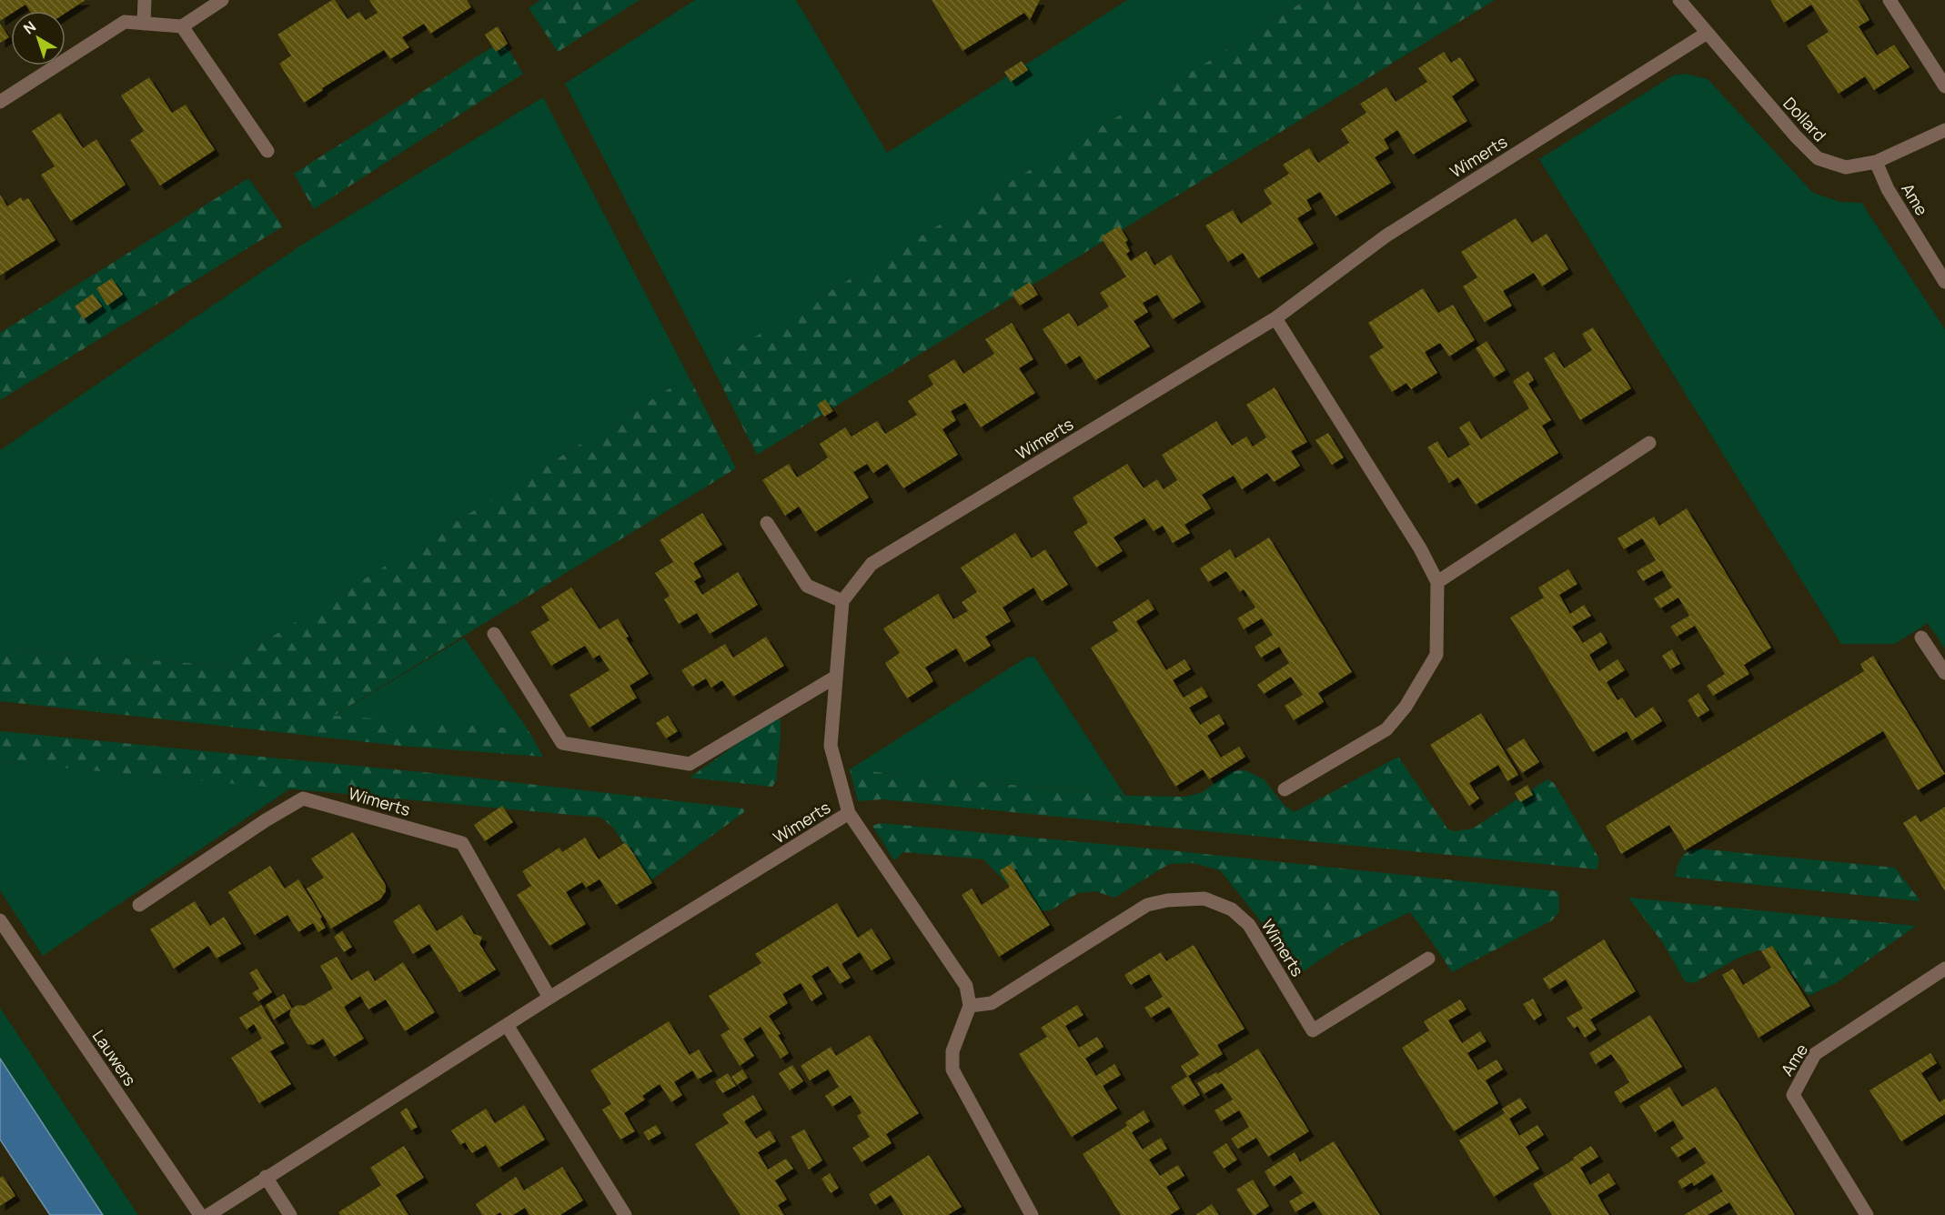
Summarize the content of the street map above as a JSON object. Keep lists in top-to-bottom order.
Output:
{
  "streets": {
    "street": [
      "Dollard",
      "Wimerts",
      "Ame",
      "Lauwers"
    ]
  },
  "crossings": [
    ["Dollard", "Wimerts"],
    ["Dollard", "Ame"]
  ],
  "north": "top left"
}
